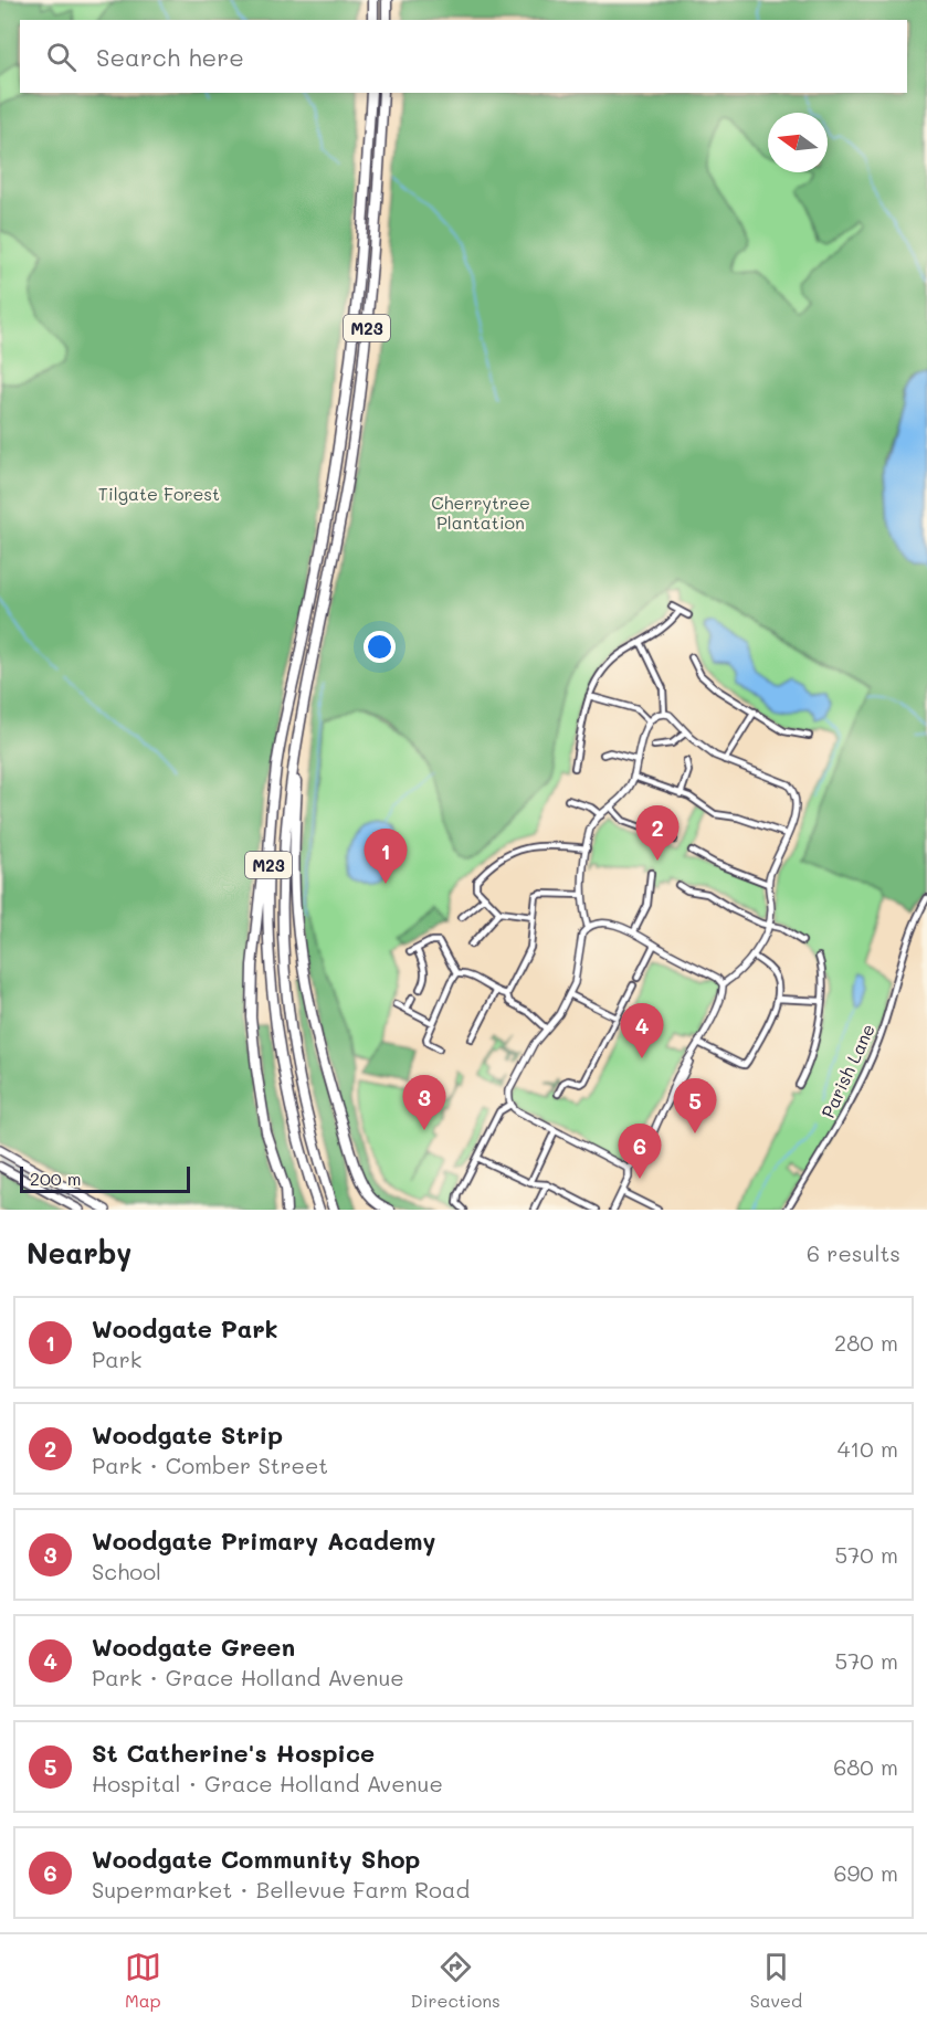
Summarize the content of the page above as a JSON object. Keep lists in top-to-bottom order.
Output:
{
  "streets": {
    "highway": ["M23"],
    "street": ["Parish Lane"]
  },
  "parks": ["Tilgate Forest", "Cherrytree Plantation"],
  "scale_bar": "200 m",
  "north": "left",
  "page": {
    "search": "Search here",
    "pins": [
      "2",
      "1",
      "4",
      "3",
      "5",
      "6"
    ],
    "scale": "200 m",
    "heading": ["Nearby", "6 results"],
    "list": [
      {
        "mark": "1",
        "name": "Woodgate Park",
        "note": "Park",
        "value": "280 m"
      },
      {
        "mark": "2",
        "name": "Woodgate Strip",
        "note": "Park · Comber Street",
        "value": "410 m"
      },
      {
        "mark": "3",
        "name": "Woodgate Primary Academy",
        "note": "School",
        "value": "570 m"
      },
      {
        "mark": "4",
        "name": "Woodgate Green",
        "note": "Park · Grace Holland Avenue",
        "value": "570 m"
      },
      {
        "mark": "5",
        "name": "St Catherine's Hospice",
        "note": "Hospital · Grace Holland Avenue",
        "value": "680 m"
      },
      {
        "mark": "6",
        "name": "Woodgate Community Shop",
        "note": "Supermarket · Bellevue Farm Road",
        "value": "690 m"
      }
    ],
    "nav": ["Map", "Directions", "Saved"]
  }
}
